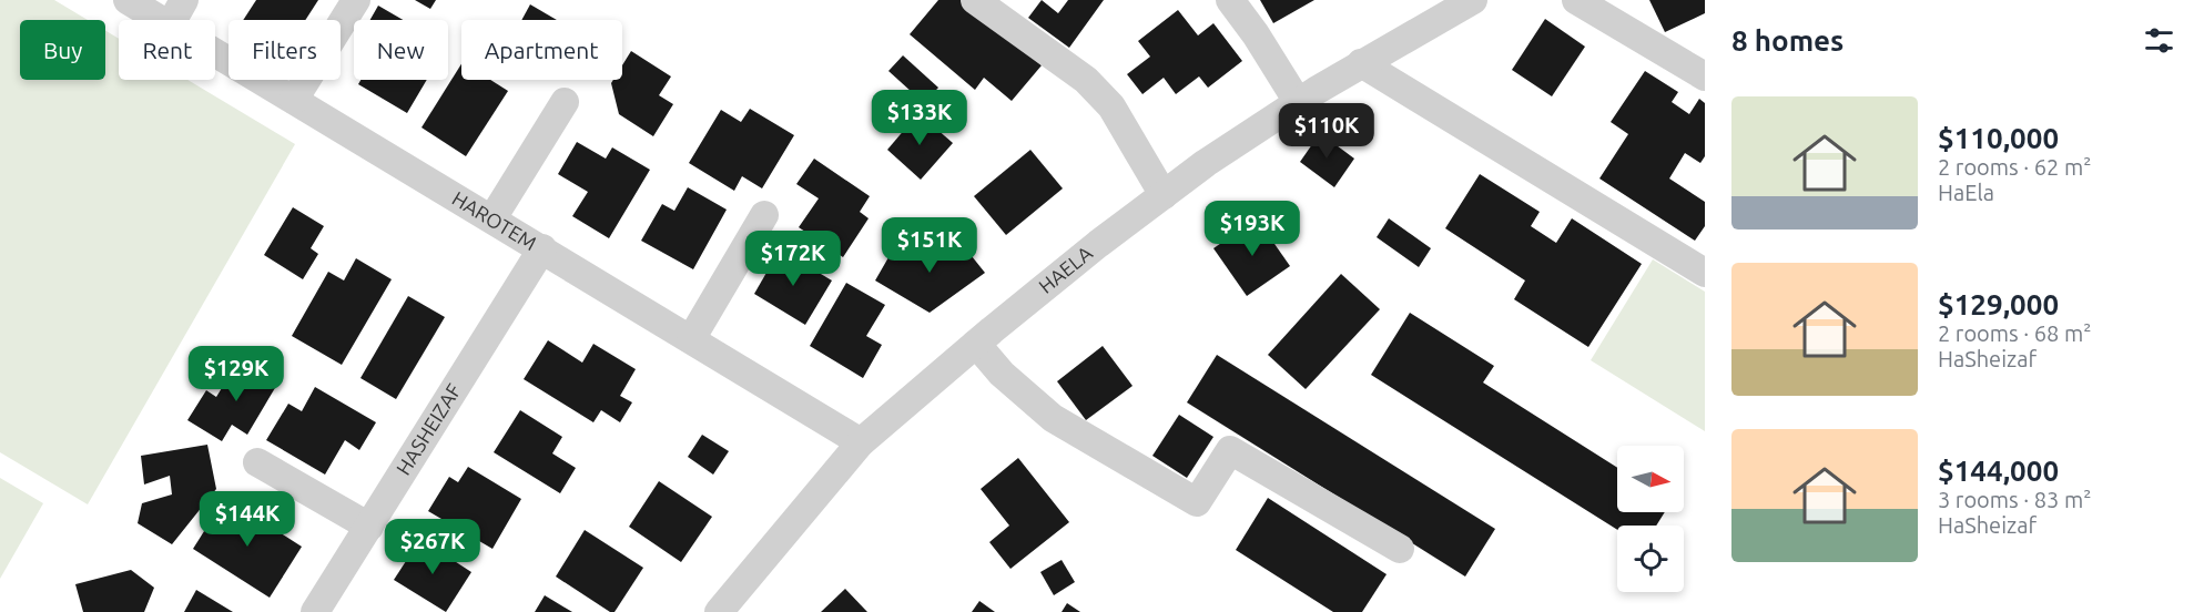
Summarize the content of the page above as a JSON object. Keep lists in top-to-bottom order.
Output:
{
  "streets": {
    "street": ["HAROTEM", "HAELA", "HASHEIZAF"]
  },
  "crossings": [
    ["HAROTEM", "HAELA"],
    ["HAROTEM", "HASHEIZAF"]
  ],
  "north": "right",
  "page": {
    "heading": "8 homes",
    "chip": [
      "Buy",
      "Rent",
      "Filters",
      "New",
      "Apartment"
    ],
    "list": [
      {
        "name": "$110,000",
        "note": "2 rooms · 62 m² · HaEla"
      },
      {
        "name": "$129,000",
        "note": "2 rooms · 68 m² · HaSheizaf"
      },
      {
        "name": "$144,000",
        "note": "3 rooms · 83 m² · HaSheizaf"
      }
    ],
    "price": [
      "$133K",
      "$110K",
      "$193K",
      "$151K",
      "$172K",
      "$129K",
      "$144K",
      "$267K"
    ]
  }
}
